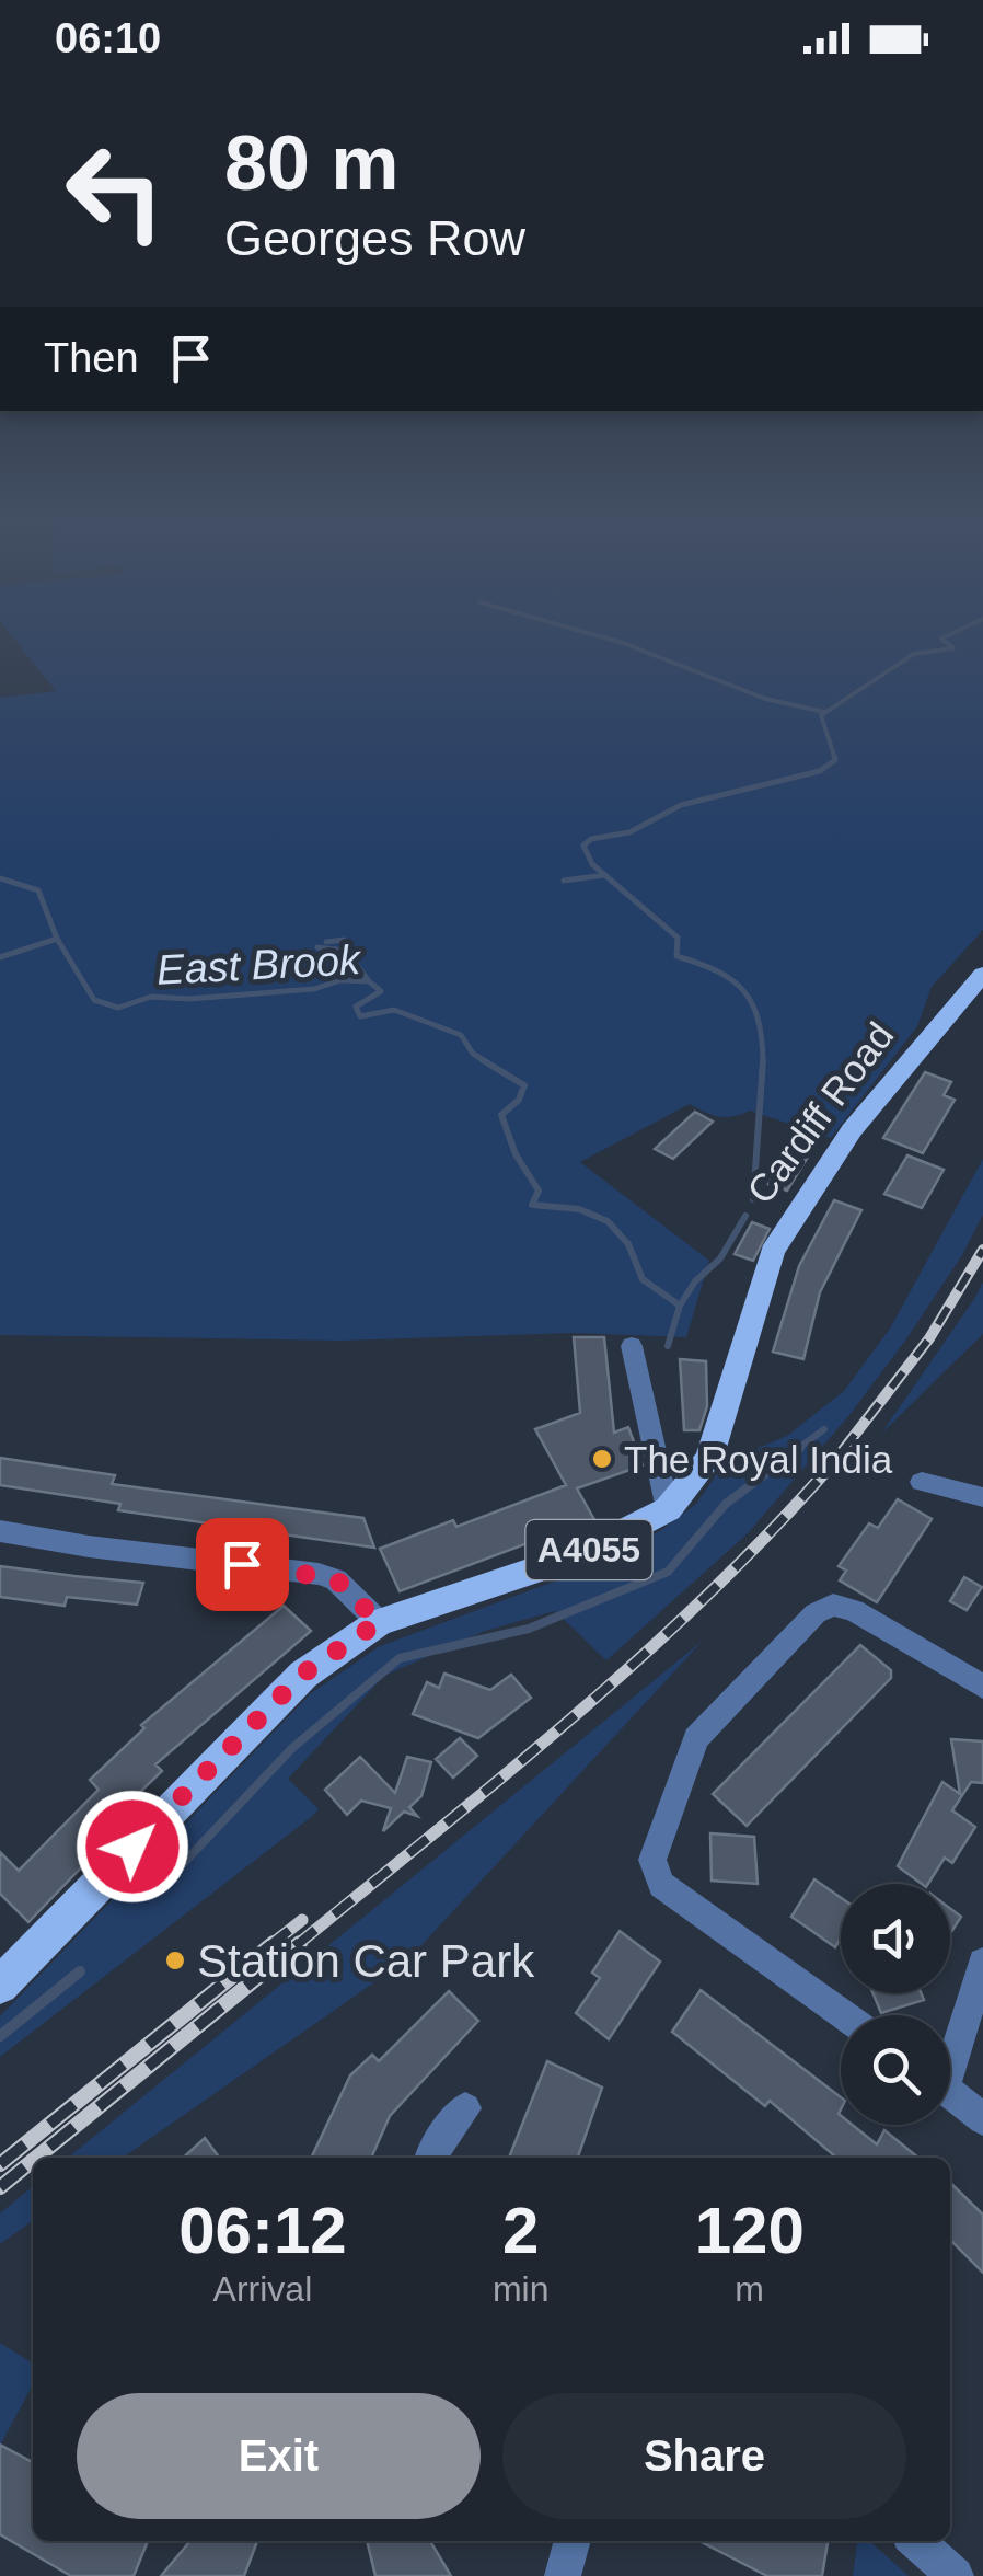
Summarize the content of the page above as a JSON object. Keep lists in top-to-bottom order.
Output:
{
  "streets": {
    "main road": ["Cardiff Road", "A4055"]
  },
  "water": ["East Brook"],
  "places": ["The Royal India", "Station Car Park"],
  "page": {
    "status": "06:10",
    "turn": ["80 m", "Georges Row"],
    "then": "Then",
    "eta": [
      "06:12",
      "Arrival",
      "2",
      "min",
      "120",
      "m"
    ],
    "buttons": ["Exit", "Share"]
  }
}
